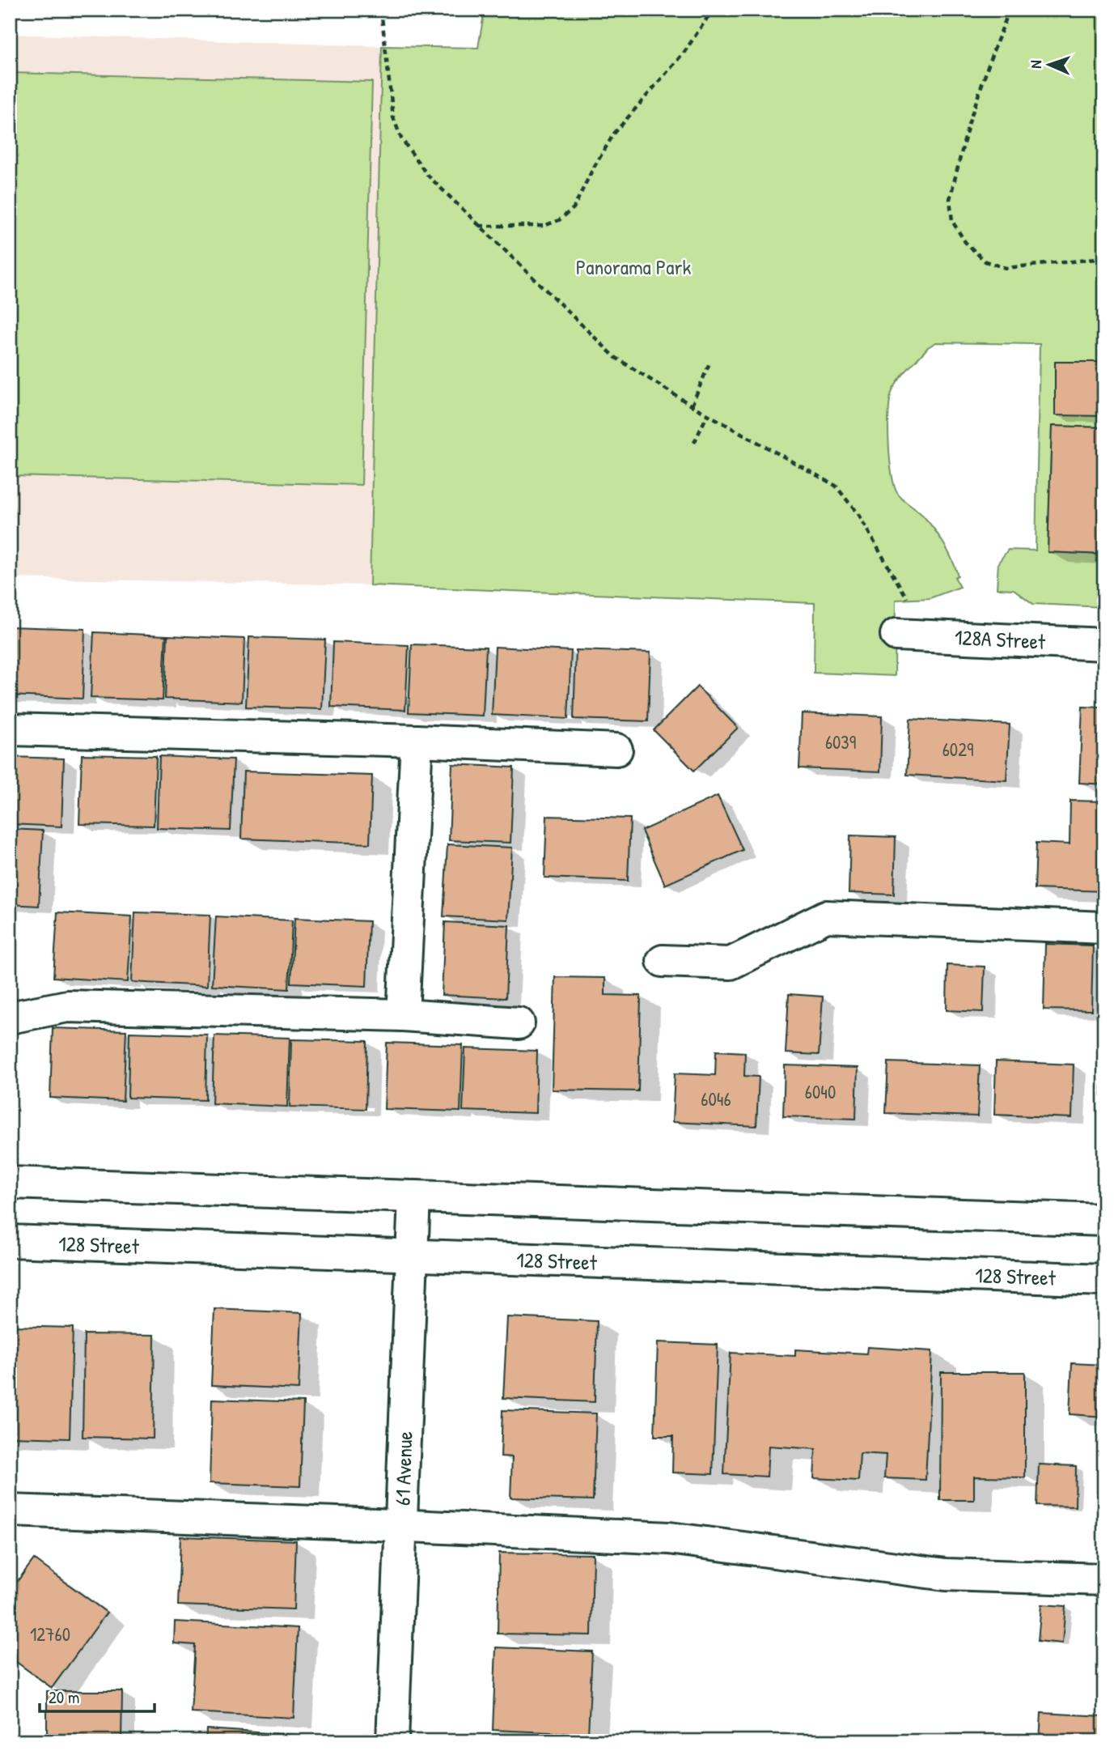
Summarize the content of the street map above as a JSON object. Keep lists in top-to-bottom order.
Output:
{
  "streets": {
    "main road": ["128A Street", "128 Street", "61 Avenue"]
  },
  "crossings": [
    ["128 Street", "61 Avenue"]
  ],
  "parks": ["Panorama Park"],
  "house_numbers": [
    "6039",
    "6029",
    "6040",
    "6046",
    "12760"
  ],
  "scale_bar": "20 m",
  "north": "left"
}
